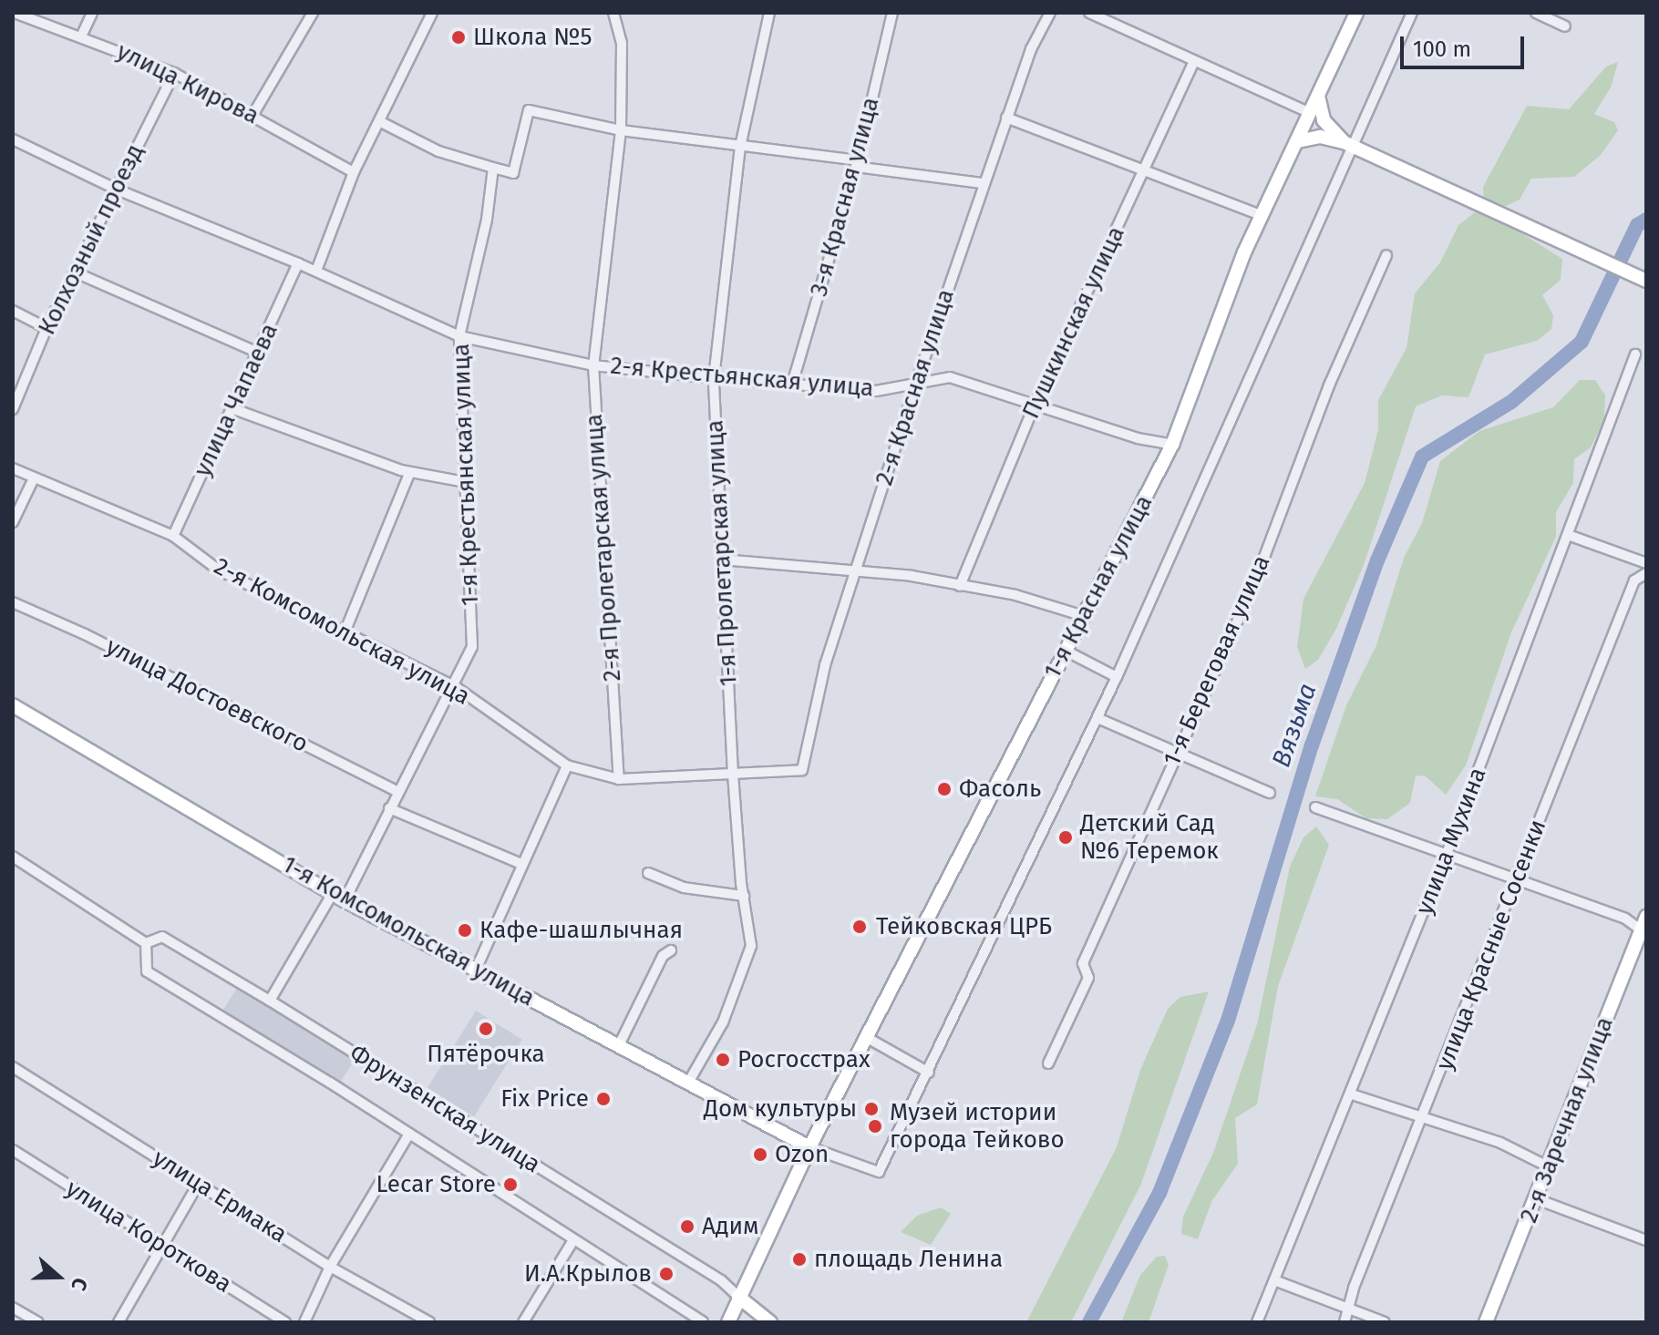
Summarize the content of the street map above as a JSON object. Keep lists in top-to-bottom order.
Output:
{
  "streets": {
    "main road": ["1-я Красная улица", "1-я Комсомольская улица", "2-я Заречная улица"],
    "street": [
      "улица Кирова",
      "3-я Красная улица",
      "Колхозный проезд",
      "Пушкинская улица",
      "2-я Крестьянская улица",
      "2-я Красная улица",
      "улица Чапаева",
      "1-я Крестьянская улица",
      "2-я Пролетарская улица",
      "1-я Пролетарская улица",
      "2-я Комсомольская улица",
      "1-я Береговая улица",
      "улица Достоевского",
      "улица Мухина",
      "улица Красные Сосенки",
      "Фрунзенская улица",
      "улица Ермака",
      "улица Короткова"
    ]
  },
  "crossings": [
    ["улица Кирова", "Колхозный проезд"],
    ["3-я Красная улица", "2-я Крестьянская улица"],
    ["Колхозный проезд", "2-я Крестьянская улица"],
    ["Пушкинская улица", "2-я Крестьянская улица"],
    ["2-я Крестьянская улица", "2-я Красная улица"],
    ["2-я Крестьянская улица", "улица Чапаева"],
    ["2-я Крестьянская улица", "1-я Крестьянская улица"],
    ["2-я Крестьянская улица", "2-я Пролетарская улица"],
    ["2-я Крестьянская улица", "1-я Пролетарская улица"],
    ["2-я Крестьянская улица", "1-я Красная улица"],
    ["2-я Красная улица", "2-я Комсомольская улица"],
    ["улица Чапаева", "2-я Комсомольская улица"],
    ["1-я Крестьянская улица", "2-я Комсомольская улица"],
    ["1-я Крестьянская улица", "улица Достоевского"],
    ["1-я Крестьянская улица", "1-я Комсомольская улица"],
    ["1-я Крестьянская улица", "Фрунзенская улица"],
    ["2-я Пролетарская улица", "2-я Комсомольская улица"],
    ["1-я Пролетарская улица", "2-я Комсомольская улица"],
    ["1-я Пролетарская улица", "1-я Комсомольская улица"],
    ["1-я Красная улица", "1-я Комсомольская улица"],
    ["1-я Красная улица", "Фрунзенская улица"]
  ],
  "water": ["Вязьма"],
  "places": [
    "Школа №5",
    "Фасоль",
    "Детский Сад №6 Теремок",
    "Тейковская ЦРБ",
    "Кафе-шашлычная",
    "Пятёрочка",
    "Росгосстрах",
    "Fix Price",
    "Дом культуры",
    "Музей истории города Тейково",
    "Ozon",
    "Lecar Store",
    "Адим",
    "площадь Ленина",
    "И.А.Крылов"
  ],
  "scale_bar": "100 m",
  "north": "right"
}
